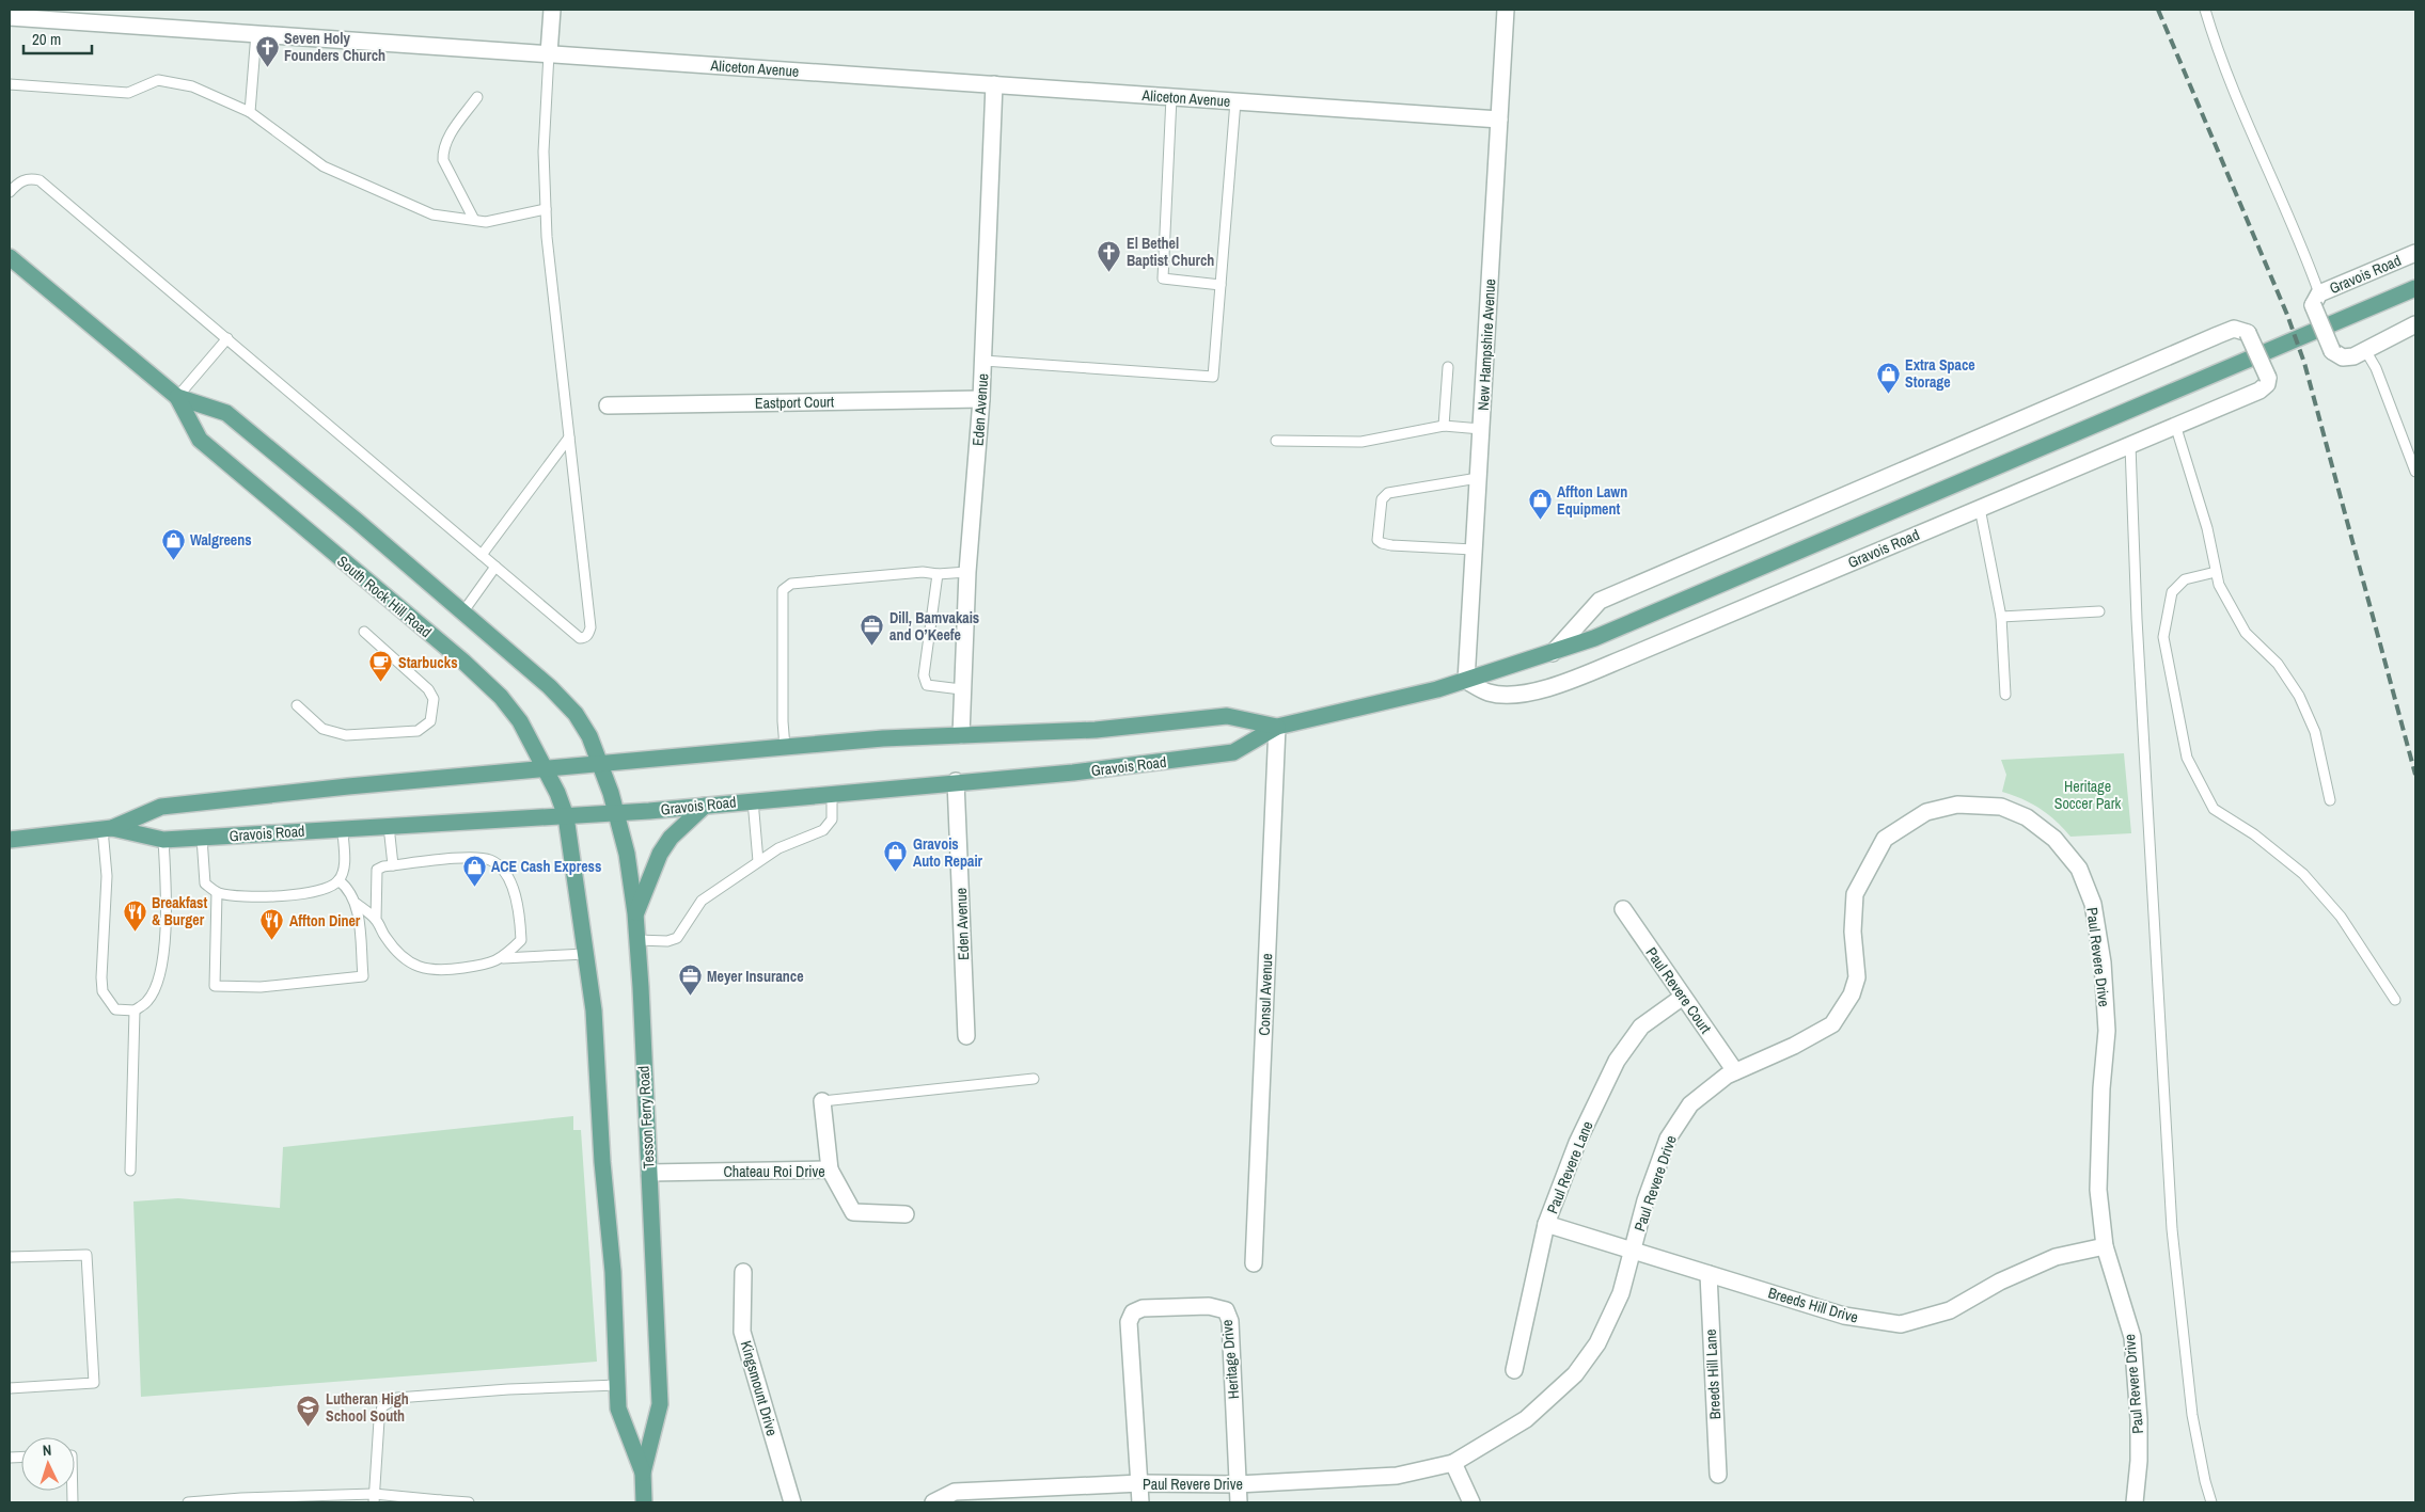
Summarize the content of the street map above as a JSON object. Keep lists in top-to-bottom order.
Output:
{
  "streets": {
    "main road": ["Gravois Road", "South Rock Hill Road", "Tesson Ferry Road"],
    "street": [
      "Aliceton Avenue",
      "New Hampshire Avenue",
      "Eastport Court",
      "Eden Avenue",
      "Paul Revere Drive",
      "Paul Revere Court",
      "Consul Avenue",
      "Paul Revere Lane",
      "Chateau Roi Drive",
      "Breeds Hill Drive",
      "Heritage Drive",
      "Breeds Hill Lane",
      "Kingsmount Drive"
    ]
  },
  "crossings": [
    ["Aliceton Avenue", "New Hampshire Avenue"],
    ["Aliceton Avenue", "Eden Avenue"],
    ["Gravois Road", "New Hampshire Avenue"],
    ["Gravois Road", "Eden Avenue"],
    ["Gravois Road", "South Rock Hill Road"],
    ["Gravois Road", "Consul Avenue"],
    ["Gravois Road", "Tesson Ferry Road"],
    ["Eastport Court", "Eden Avenue"],
    ["South Rock Hill Road", "Tesson Ferry Road"],
    ["Paul Revere Drive", "Paul Revere Court"],
    ["Paul Revere Drive", "Breeds Hill Drive"],
    ["Paul Revere Drive", "Heritage Drive"],
    ["Paul Revere Court", "Paul Revere Lane"],
    ["Tesson Ferry Road", "Chateau Roi Drive"],
    ["Paul Revere Lane", "Breeds Hill Drive"],
    ["Breeds Hill Drive", "Breeds Hill Lane"]
  ],
  "parks": ["Heritage Soccer Park"],
  "places": {
    "church": ["Seven Holy Founders Church", "El Bethel Baptist Church"],
    "shop": [
      "Extra Space Storage",
      "Affton Lawn Equipment",
      "Walgreens",
      "Gravois Auto Repair",
      "ACE Cash Express"
    ],
    "office": ["Dill, Bamvakais and O’Keefe", "Meyer Insurance"],
    "cafe": ["Starbucks"],
    "restaurant": ["Breakfast & Burger", "Affton Diner"],
    "school or university": ["Lutheran High School South"]
  },
  "scale_bar": "20 m",
  "north": "top"
}
